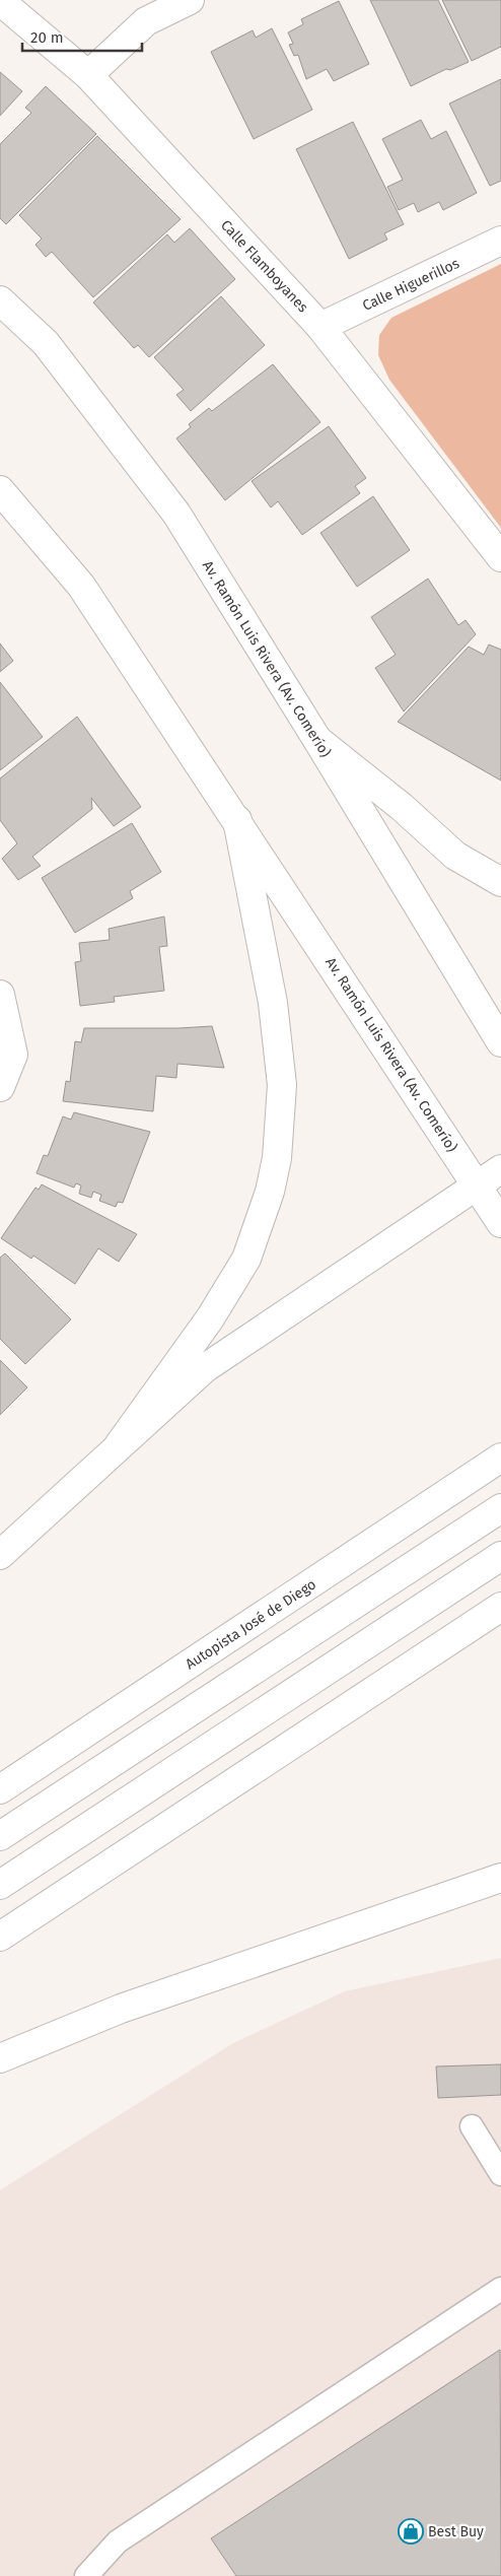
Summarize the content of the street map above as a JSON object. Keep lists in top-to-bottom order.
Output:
{
  "streets": {
    "main road": [
      "Calle Flamboyanes",
      "Calle Higuerillos",
      "Av. Ramón Luis Rivera (Av. Comerío)",
      "Autopista José de Diego"
    ]
  },
  "crossings": [
    ["Calle Flamboyanes", "Calle Higuerillos"]
  ],
  "places": {
    "shop": ["Best Buy"]
  },
  "scale_bar": "20 m"
}
